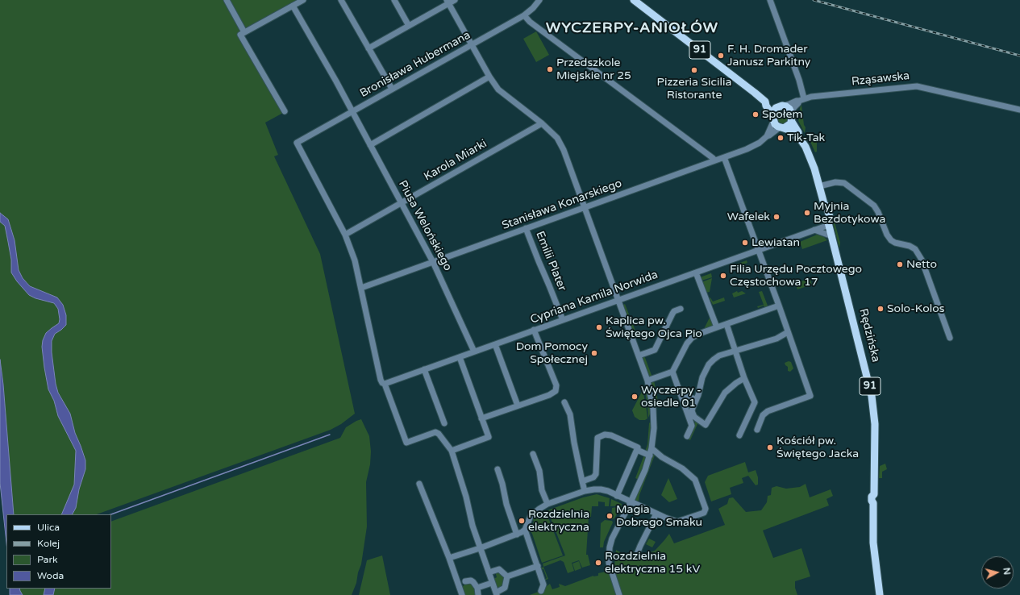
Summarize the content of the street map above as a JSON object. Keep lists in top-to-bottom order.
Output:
{
  "streets": {
    "main road": ["91", "Rędzińska"],
    "street": [
      "Bronisława Hubermana",
      "Rząsawska",
      "Karola Miarki",
      "Stanisława Konarskiego",
      "Piusa Welońskiego",
      "Emilii Plater",
      "Cypriana Kamila Norwida"
    ]
  },
  "crossings": [
    ["91", "Rząsawska"],
    ["91", "Stanisława Konarskiego"],
    ["91", "Cypriana Kamila Norwida"],
    ["91", "Rędzińska"],
    ["Bronisława Hubermana", "Karola Miarki"],
    ["Bronisława Hubermana", "Piusa Welońskiego"],
    ["Rząsawska", "Stanisława Konarskiego"],
    ["Karola Miarki", "Piusa Welońskiego"],
    ["Stanisława Konarskiego", "Piusa Welońskiego"],
    ["Stanisława Konarskiego", "Emilii Plater"],
    ["Piusa Welońskiego", "Cypriana Kamila Norwida"],
    ["Emilii Plater", "Cypriana Kamila Norwida"],
    ["Cypriana Kamila Norwida", "Rędzińska"]
  ],
  "districts": ["WYCZERPY-ANIOŁÓW"],
  "places": [
    "F. H. Dromader Janusz Parkitny",
    "Przedszkole Miejskie nr 25",
    "Pizzeria Sicilia Ristorante",
    "Społem",
    "Tik-Tak",
    "Myjnia Bezdotykowa",
    "Wafelek",
    "Lewiatan",
    "Netto",
    "Filia Urzędu Pocztowego Częstochowa 17",
    "Solo-Kolos",
    "Kaplica pw. Świętego Ojca Pio",
    "Dom Pomocy Społecznej",
    "Wyczerpy - osiedle 01",
    "Kościół pw. Świętego Jacka",
    "Magia Dobrego Smaku",
    "Rozdzielnia elektryczna",
    "Rozdzielnia elektryczna 15 kV"
  ],
  "legend": [
    "Ulica",
    "Kolej",
    "Park",
    "Woda"
  ],
  "north": "right"
}
